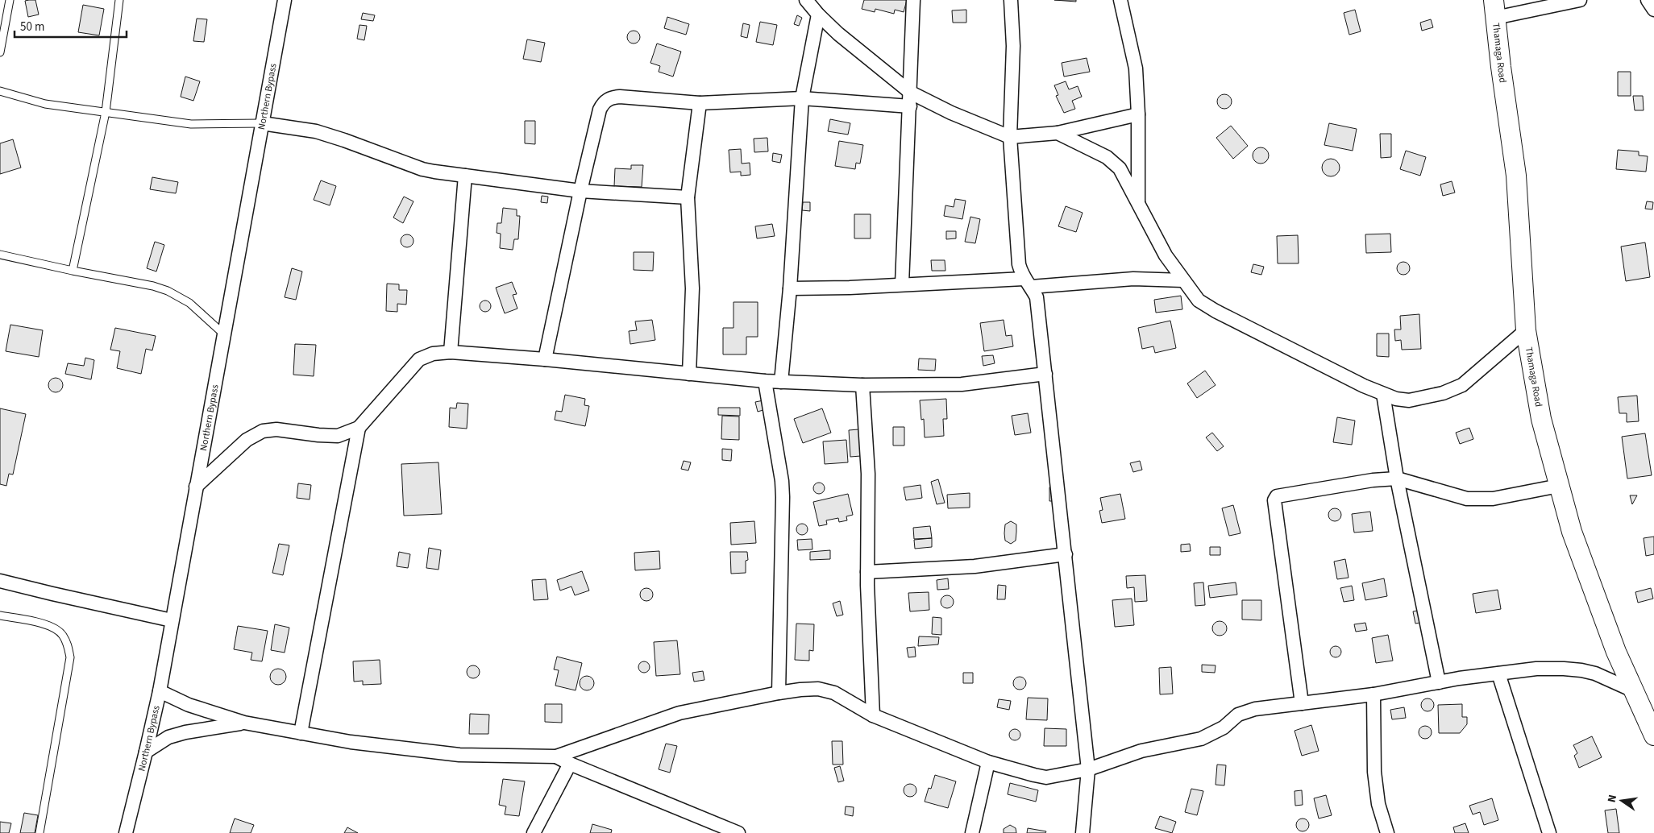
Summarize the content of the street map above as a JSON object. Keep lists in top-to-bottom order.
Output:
{
  "streets": {
    "main road": ["Thamaga Road"],
    "street": ["Northern Bypass"]
  },
  "scale_bar": "50 m",
  "north": "left"
}
